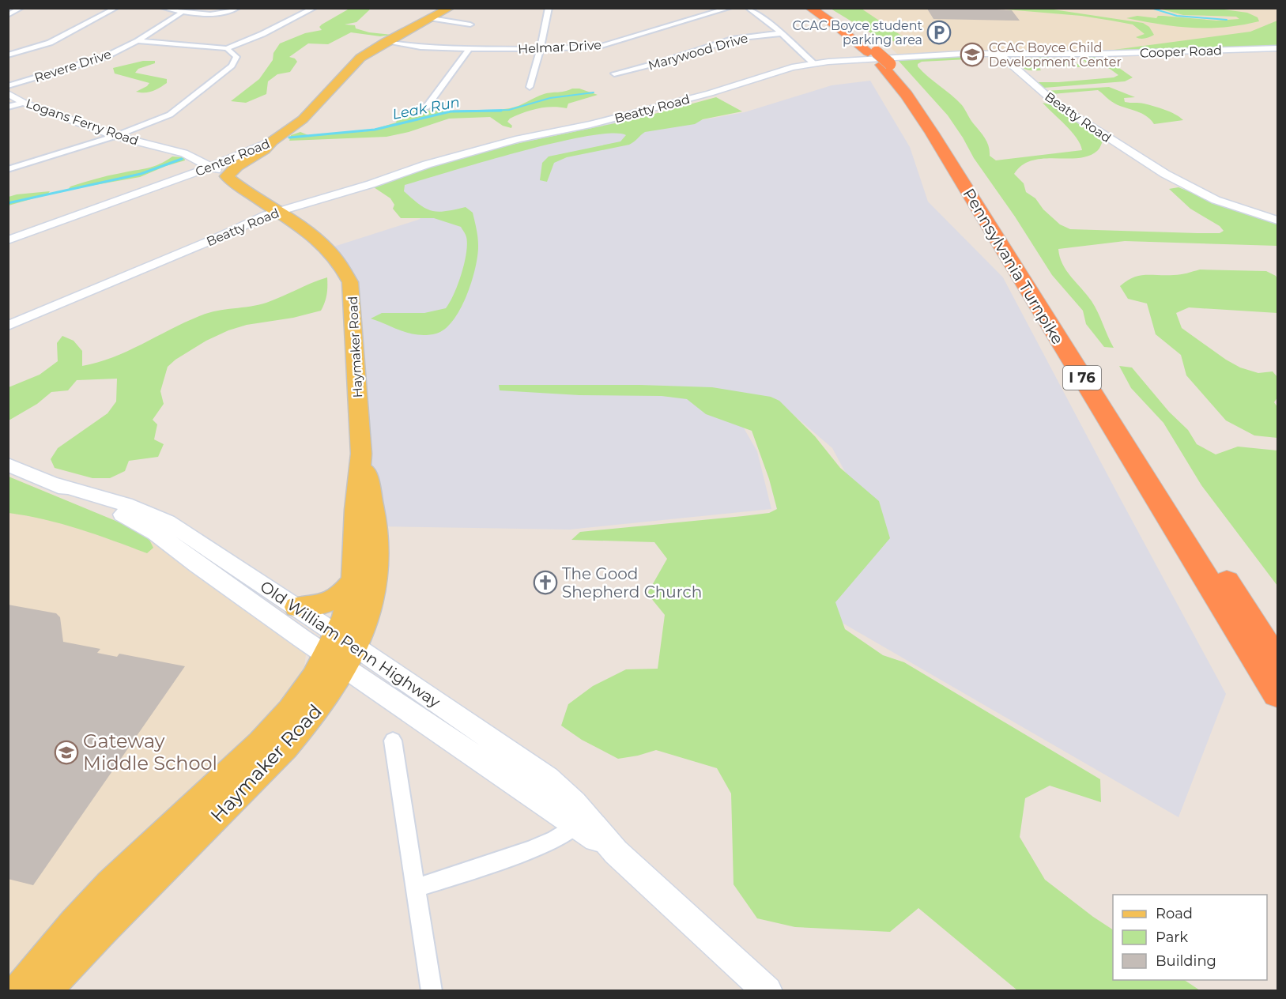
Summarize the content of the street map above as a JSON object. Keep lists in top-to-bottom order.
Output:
{
  "streets": {
    "highway": ["Pennsylvania Turnpike", "I 76"],
    "main road": ["Center Road", "Haymaker Road", "Old William Penn Highway"],
    "street": [
      "Helmar Drive",
      "Marywood Drive",
      "Cooper Road",
      "Revere Drive",
      "Beatty Road",
      "Logans Ferry Road"
    ]
  },
  "crossings": [
    ["Helmar Drive", "Center Road"],
    ["Cooper Road", "Beatty Road"],
    ["Beatty Road", "Haymaker Road"],
    ["Logans Ferry Road", "Center Road"],
    ["Logans Ferry Road", "Haymaker Road"],
    ["Center Road", "Haymaker Road"],
    ["Haymaker Road", "Old William Penn Highway"]
  ],
  "water": ["Leak Run"],
  "places": {
    "parking": ["CCAC Boyce student parking area"],
    "school or university": ["CCAC Boyce Child Development Center", "Gateway Middle School"],
    "church": ["The Good Shepherd Church"]
  },
  "legend": ["Road", "Park", "Building"]
}
